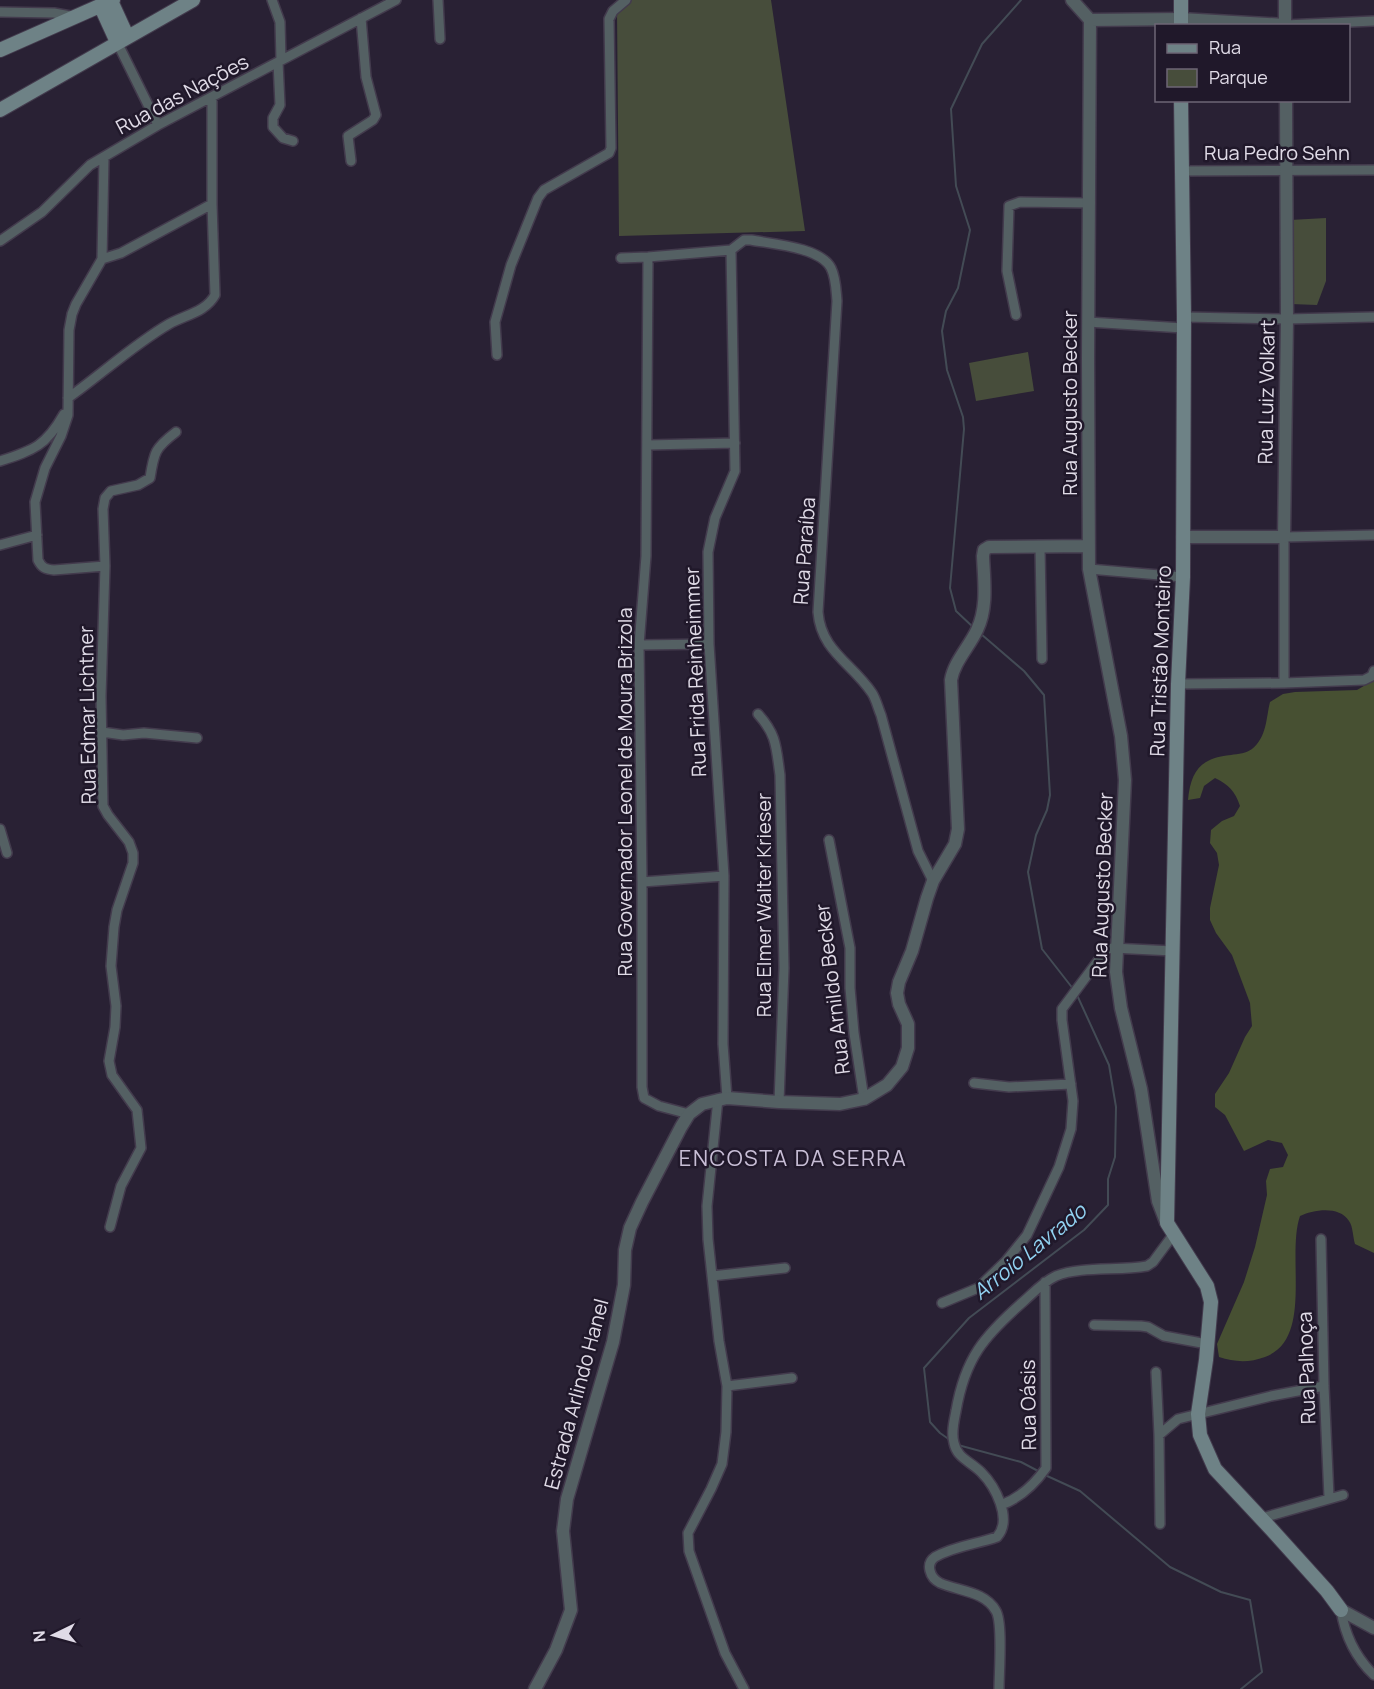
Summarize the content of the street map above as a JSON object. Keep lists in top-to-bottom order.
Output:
{
  "streets": {
    "main road": ["Rua Augusto Becker", "Rua Tristão Monteiro"],
    "street": [
      "Rua das Nações",
      "Rua Pedro Sehn",
      "Rua Luiz Volkart",
      "Rua Paraíba",
      "Rua Frida Reinheimmer",
      "Rua Edmar Lichtner",
      "Rua Governador Leonel de Moura Brizola",
      "Rua Elmer Walter Krieser",
      "Rua Arnildo Becker",
      "Rua Palhoça",
      "Estrada Arlindo Hanel",
      "Rua Oásis"
    ]
  },
  "crossings": [
    ["Rua Pedro Sehn", "Rua Luiz Volkart"],
    ["Rua Pedro Sehn", "Rua Tristão Monteiro"],
    ["Rua Augusto Becker", "Rua Tristão Monteiro"],
    ["Rua Paraíba", "Rua Frida Reinheimmer"],
    ["Rua Governador Leonel de Moura Brizola", "Estrada Arlindo Hanel"]
  ],
  "districts": ["ENCOSTA DA SERRA"],
  "water": ["Arroio Lavrado"],
  "legend": ["Rua", "Parque"],
  "north": "left"
}
